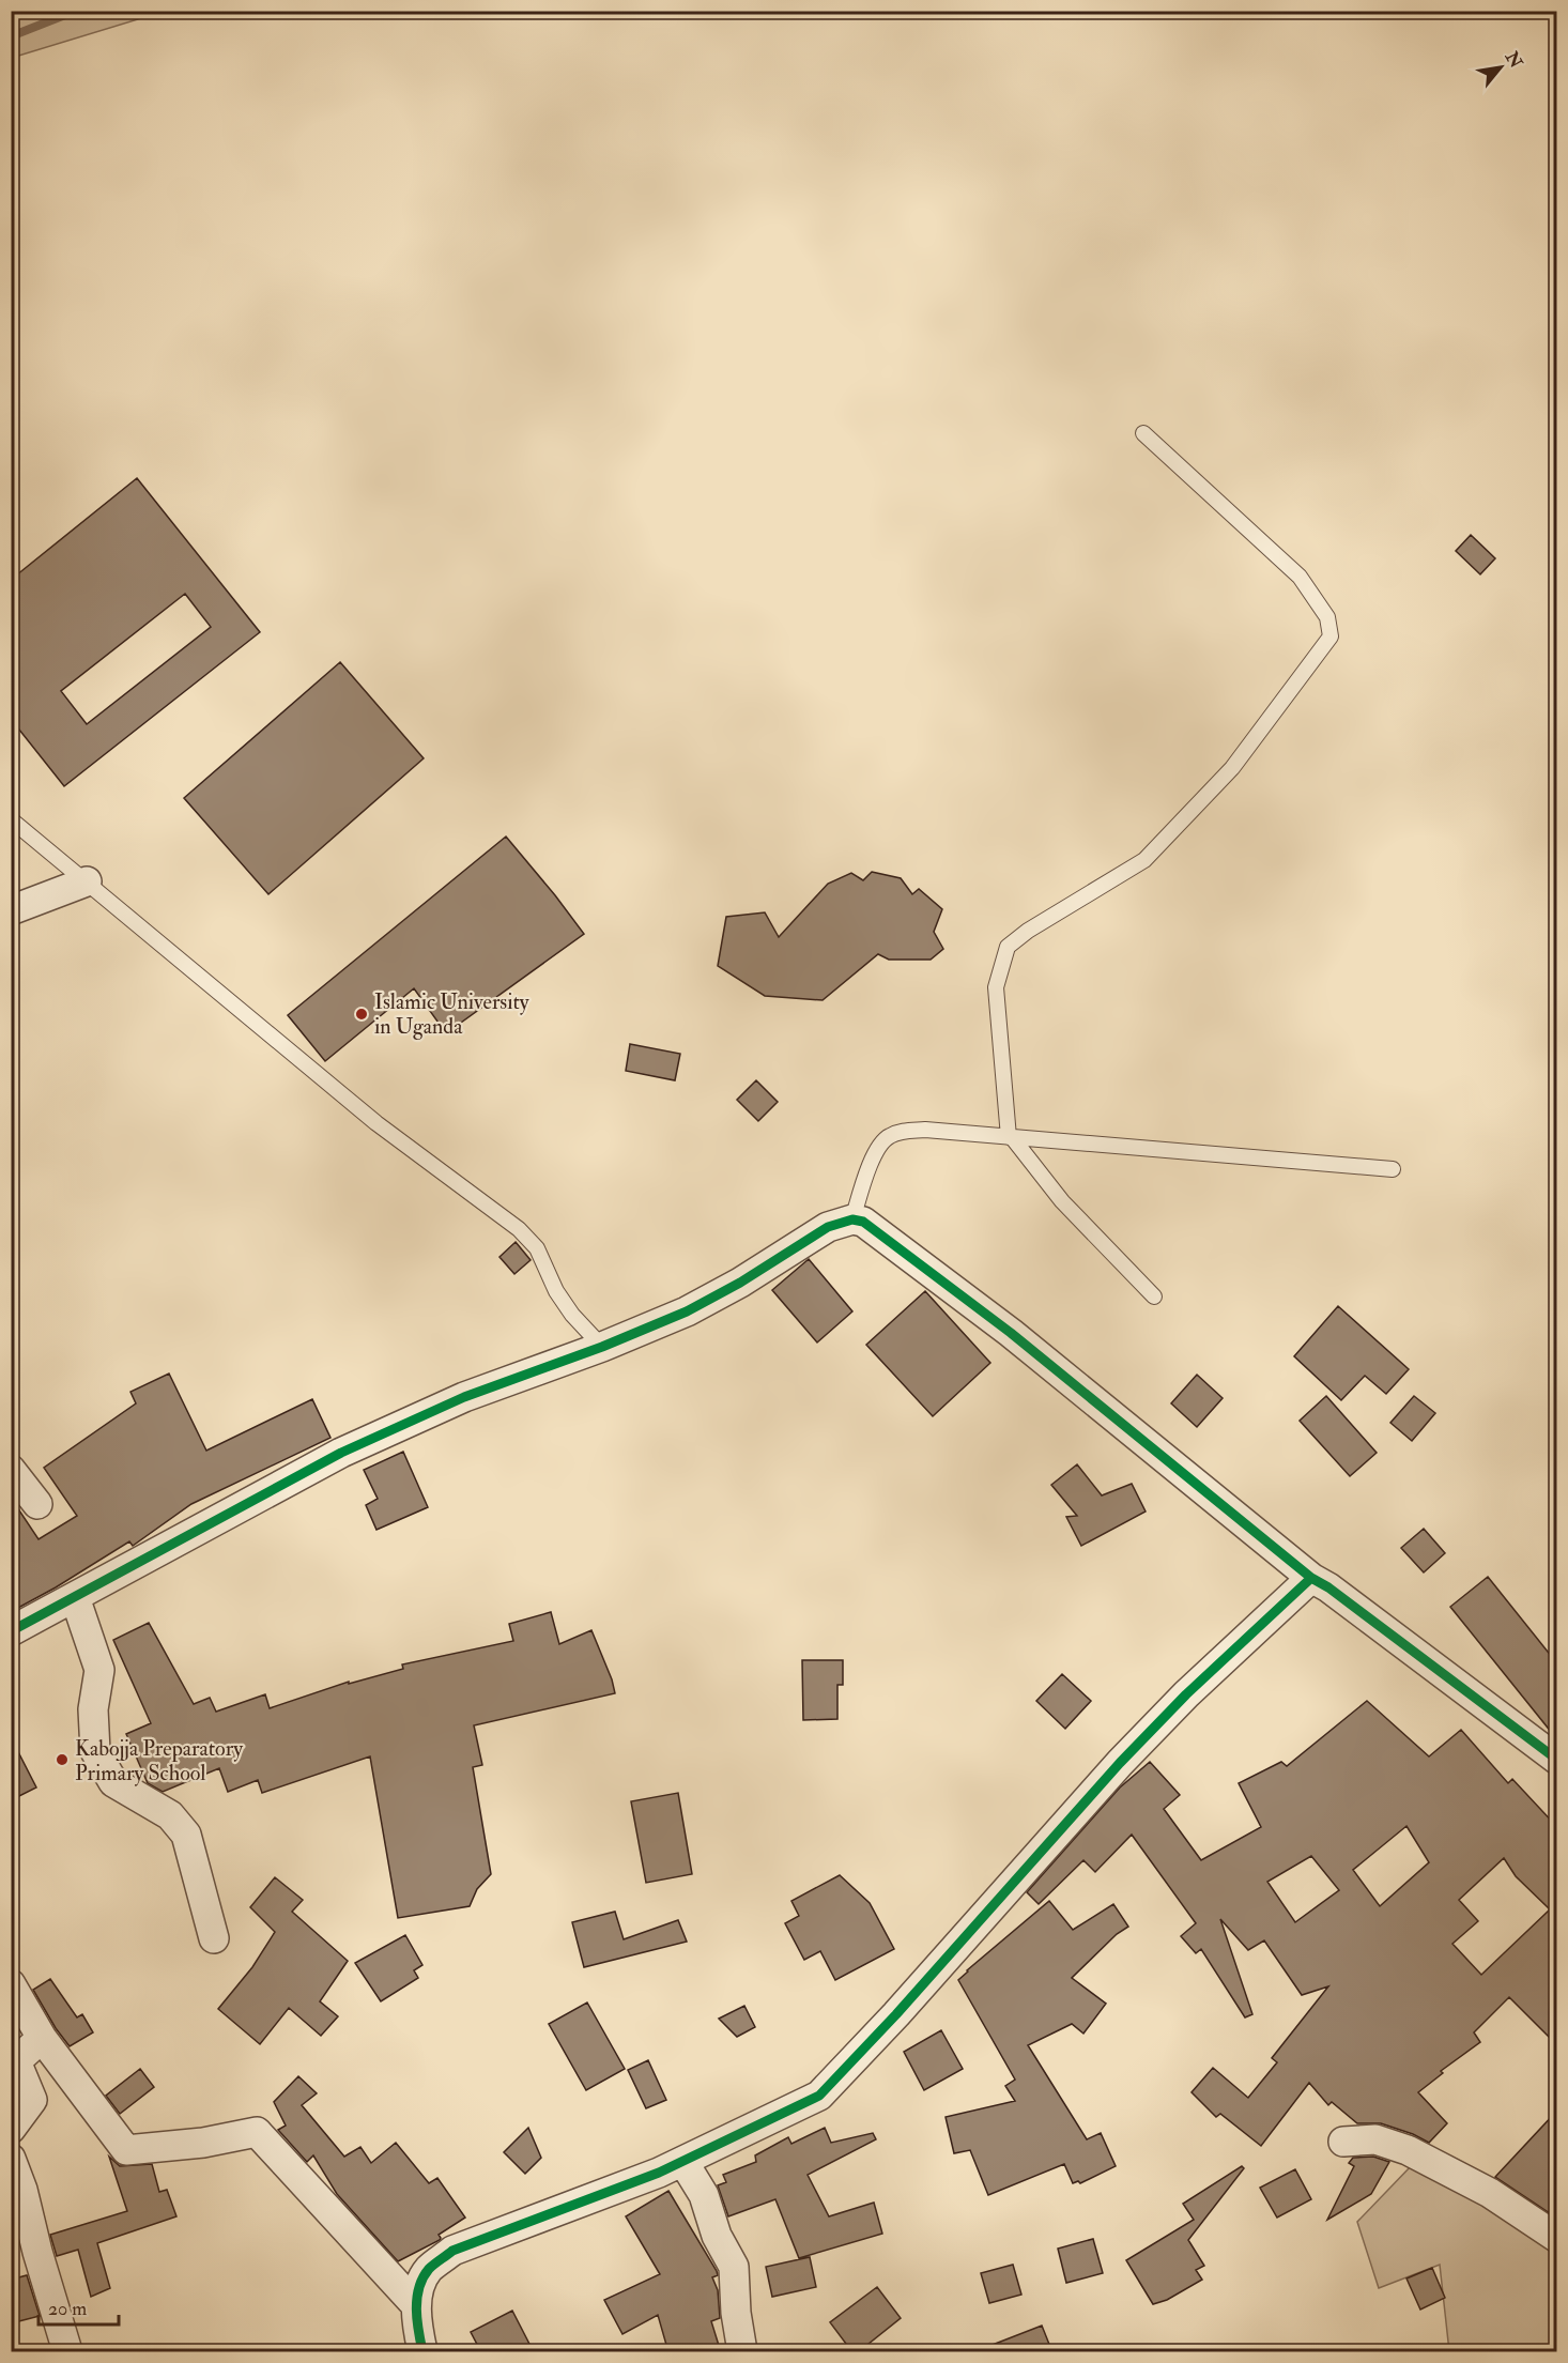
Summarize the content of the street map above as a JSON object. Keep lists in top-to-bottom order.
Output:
{
  "places": ["Islamic University in Uganda", "Kabojja Preparatory Primary School"],
  "scale_bar": "20 m",
  "north": "top right"
}
